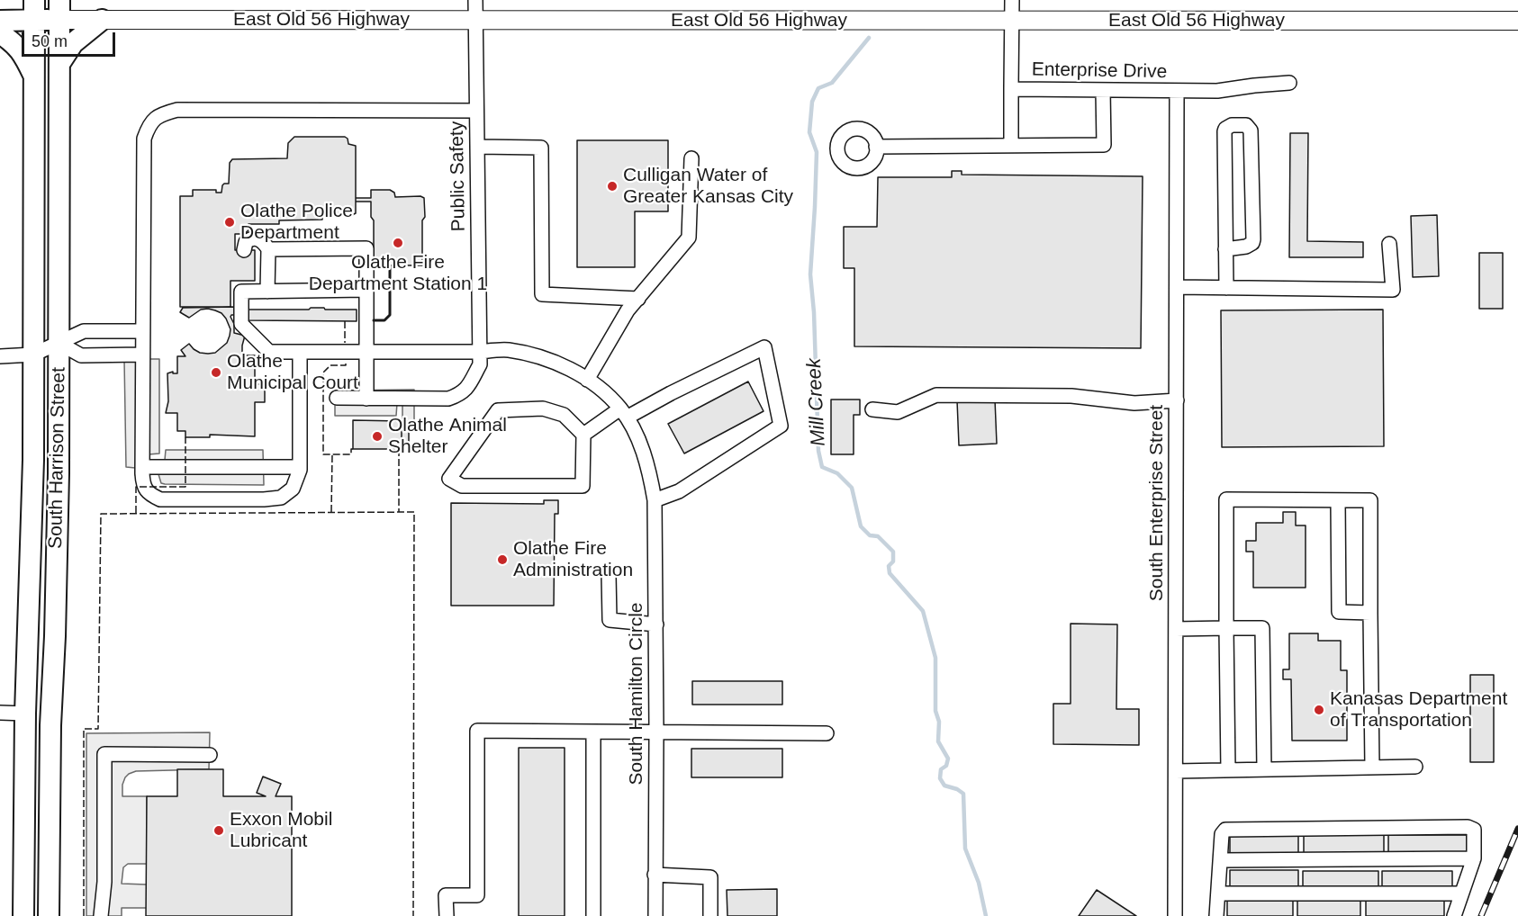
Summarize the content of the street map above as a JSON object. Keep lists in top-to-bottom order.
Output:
{
  "streets": {
    "highway": ["East Old 56 Highway", "South Harrison Street"],
    "street": [
      "Enterprise Drive",
      "Public Safety",
      "South Enterprise Street",
      "South Hamilton Circle"
    ]
  },
  "crossings": [
    ["East Old 56 Highway", "Enterprise Drive"],
    ["East Old 56 Highway", "Public Safety"],
    ["East Old 56 Highway", "South Harrison Street"],
    ["Enterprise Drive", "South Enterprise Street"],
    ["Public Safety", "South Hamilton Circle"]
  ],
  "water": ["Mill Creek"],
  "places": [
    "Culligan Water of Greater Kansas City",
    "Olathe Police Department",
    "Olathe Fire Department Station 1",
    "Olathe Municipal Court",
    "Olathe Animal Shelter",
    "Olathe Fire Administration",
    "Kanasas Department of Transportation",
    "Exxon Mobil Lubricant"
  ],
  "scale_bar": "50 m"
}
